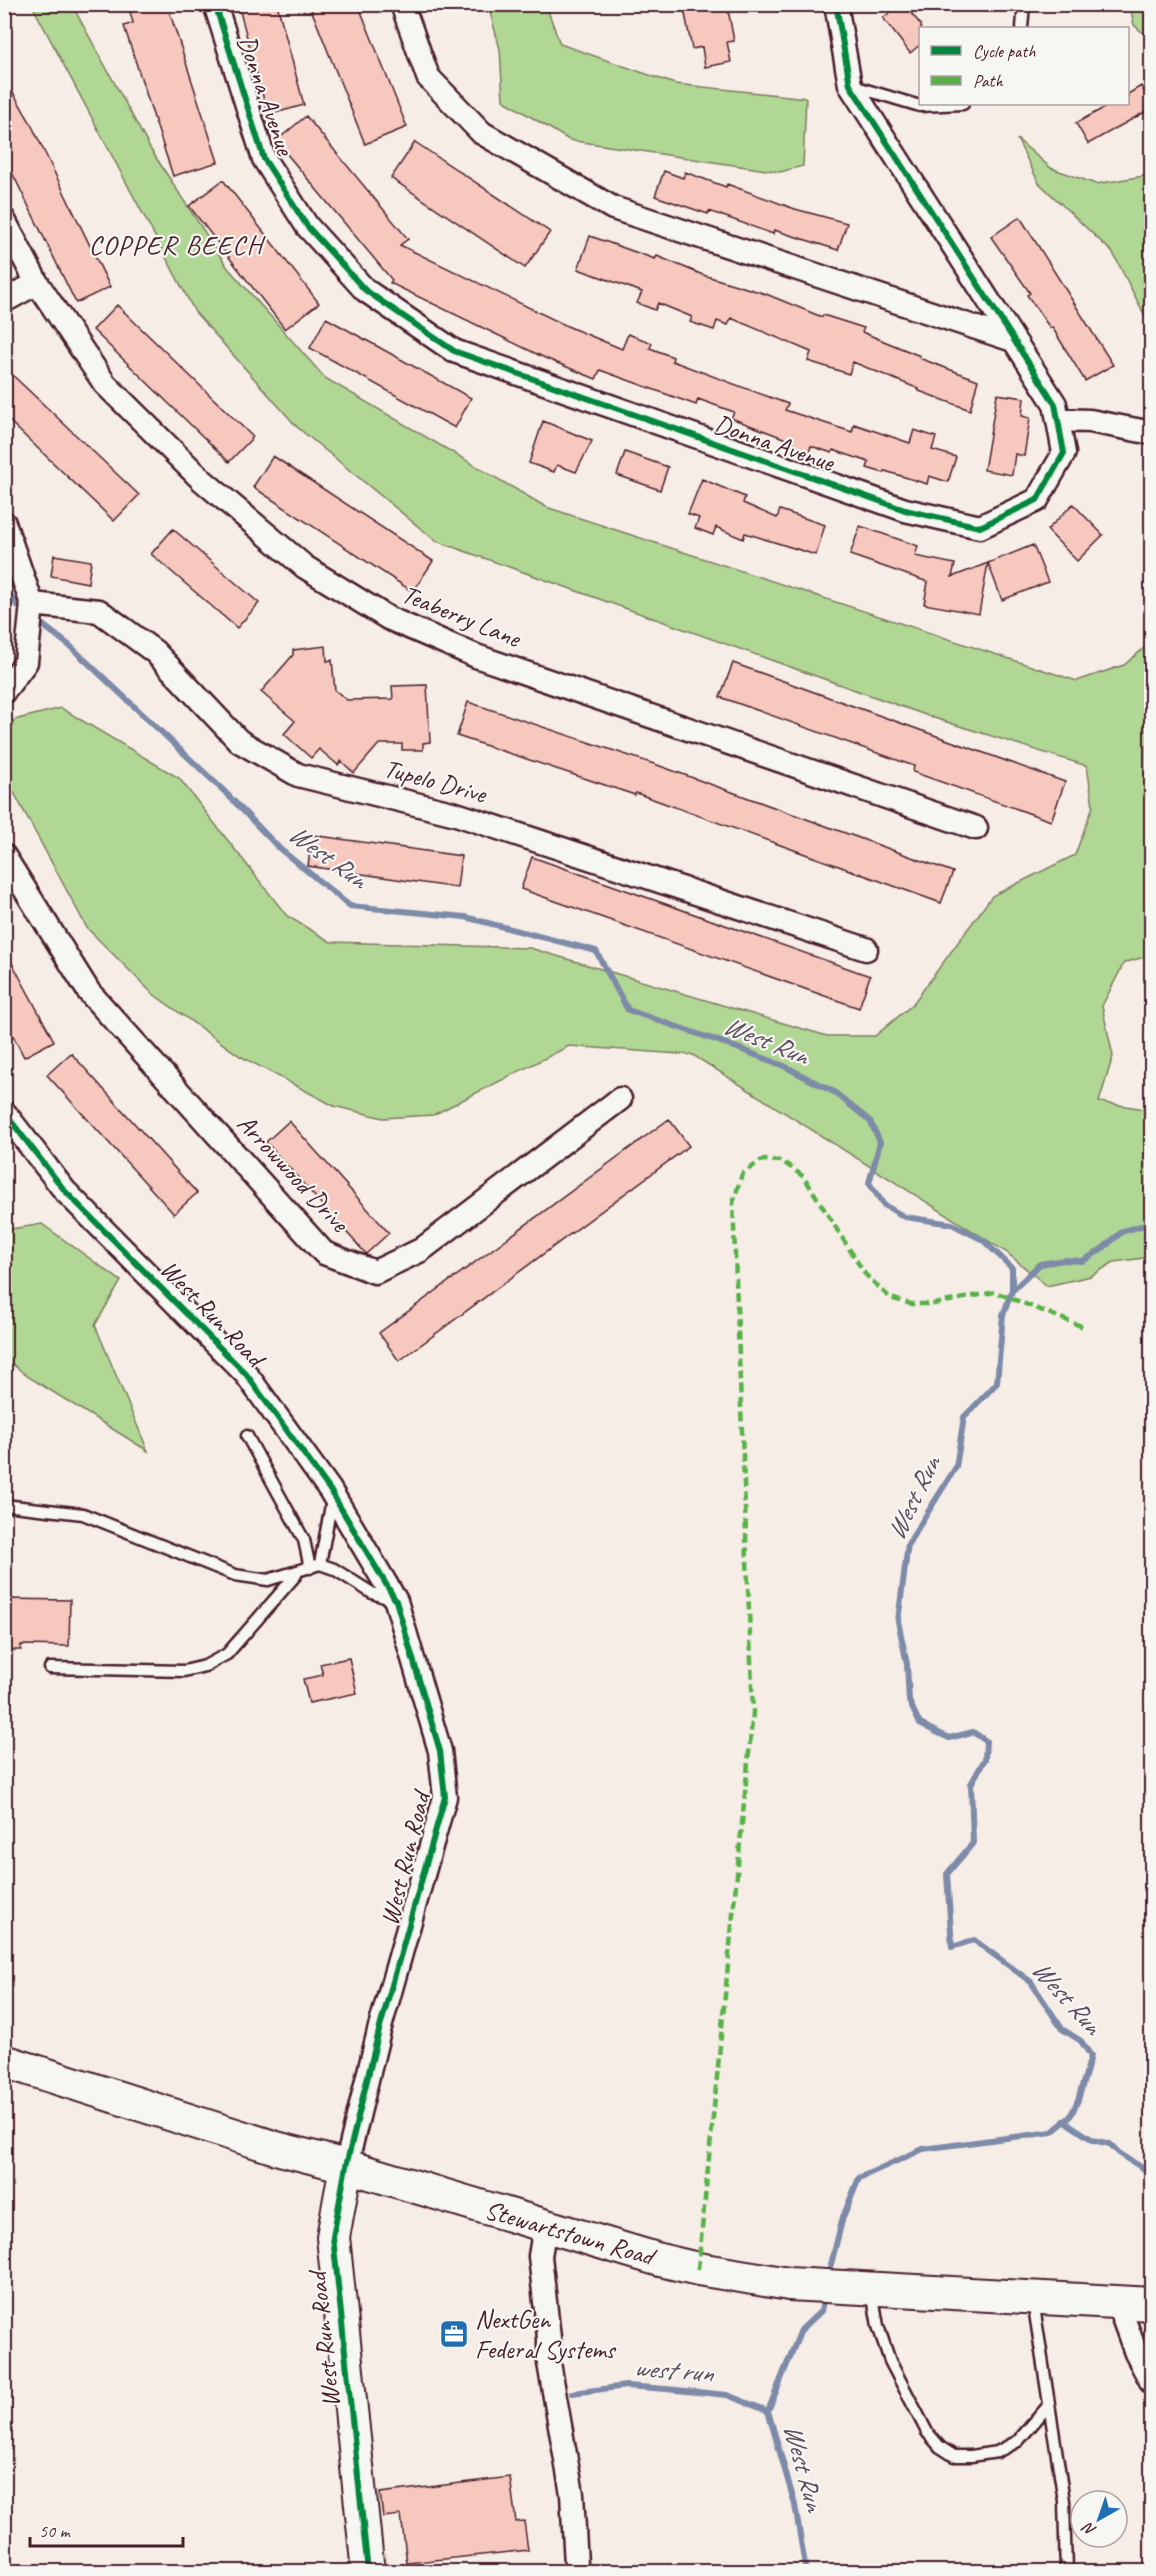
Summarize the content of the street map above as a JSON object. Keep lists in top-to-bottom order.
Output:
{
  "streets": {
    "street": [
      "Donna Avenue",
      "Teaberry Lane",
      "Tupelo Drive",
      "Arrowwood Drive",
      "West Run Road",
      "Stewartstown Road"
    ]
  },
  "crossings": [
    ["West Run Road", "Stewartstown Road"]
  ],
  "districts": ["COPPER BEECH"],
  "water": ["West Run", "west run"],
  "places": {
    "office": ["NextGen Federal Systems"]
  },
  "legend": ["Cycle path", "Path"],
  "scale_bar": "50 m",
  "north": "bottom left"
}
